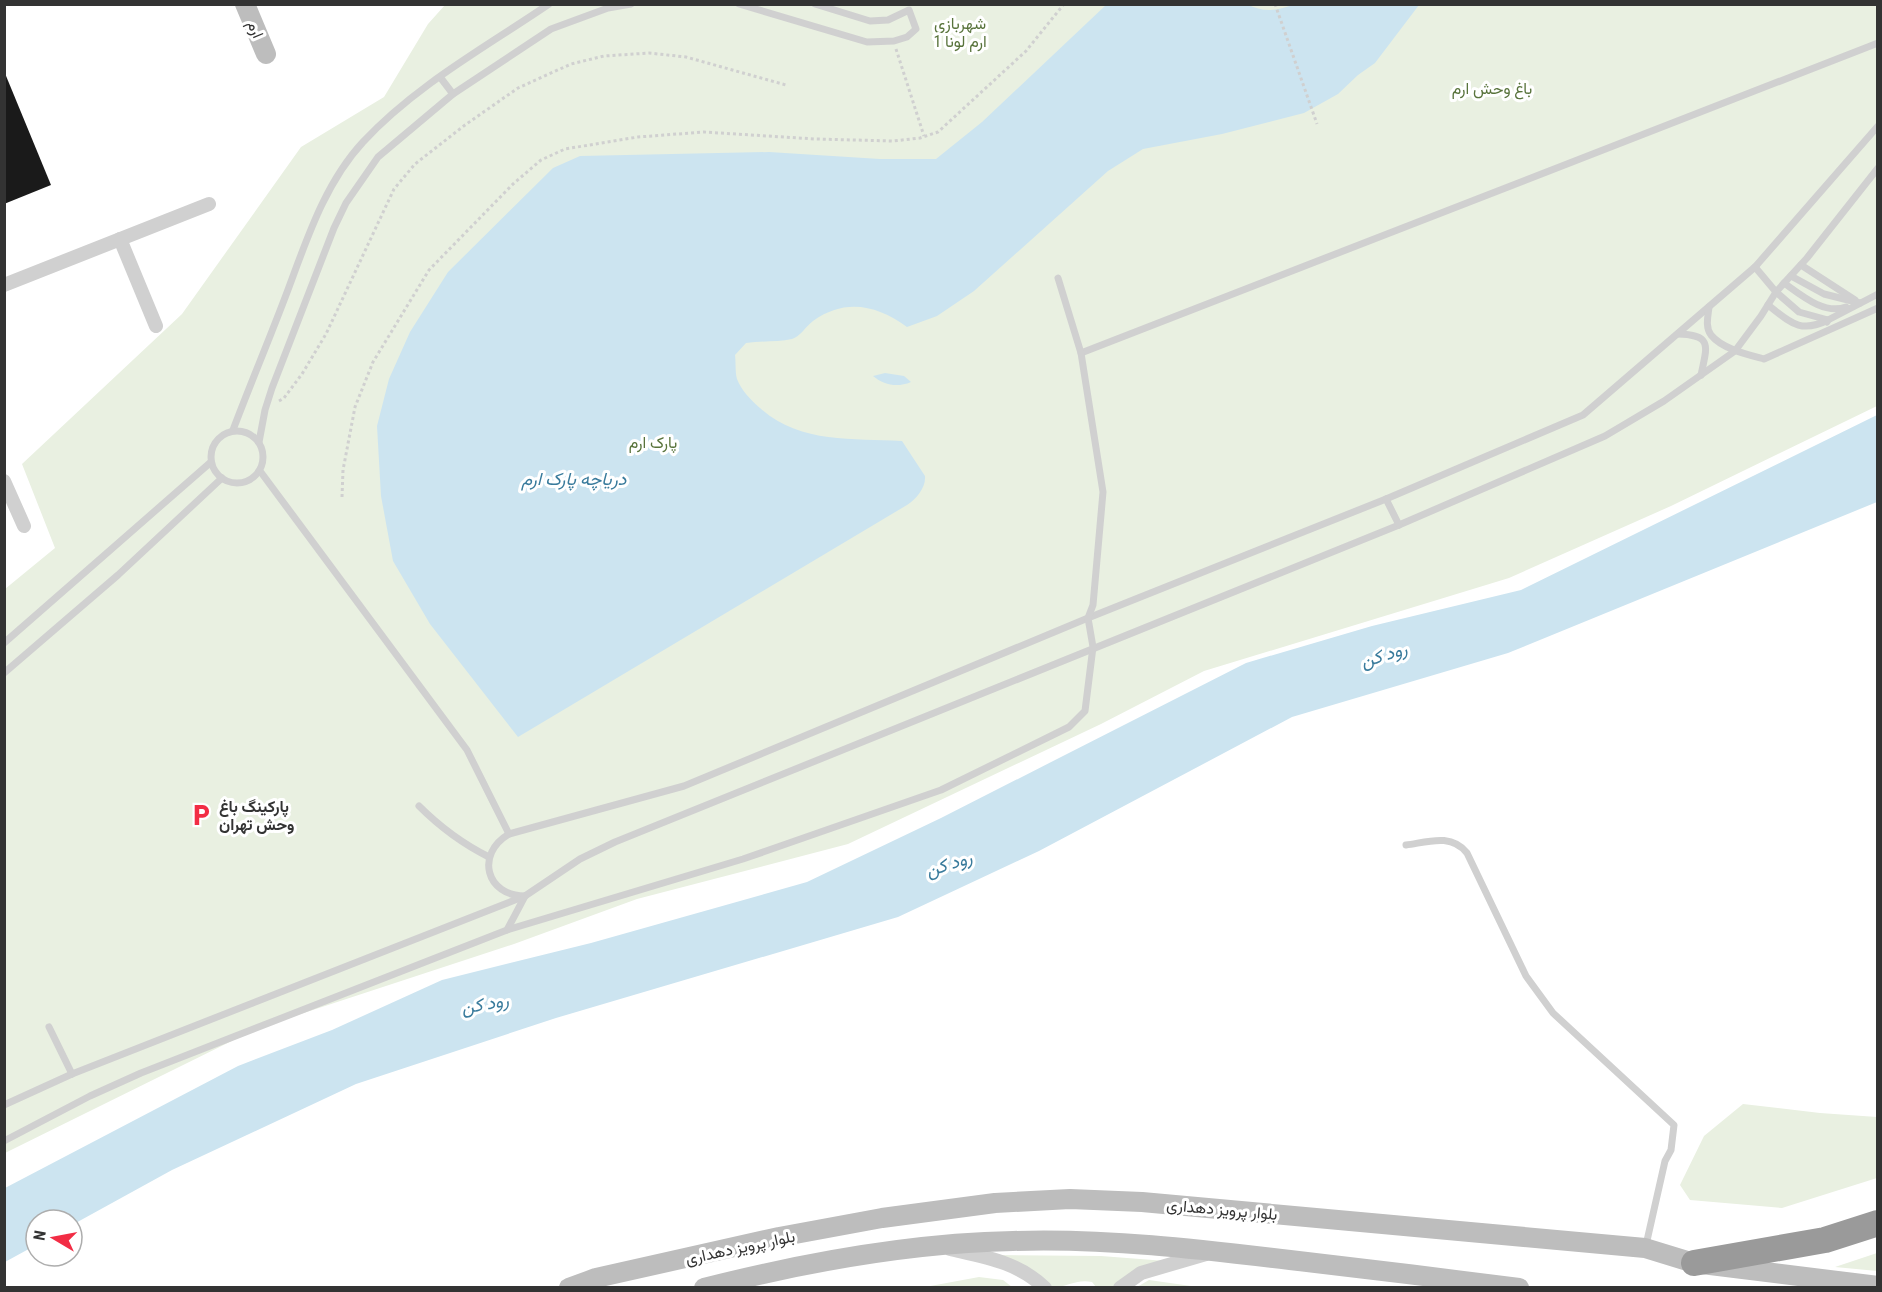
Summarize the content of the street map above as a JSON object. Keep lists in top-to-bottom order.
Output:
{
  "streets": {
    "main road": ["ارم", "بلوار پرویز دهداری"]
  },
  "water": ["دریاچه پارک ارم", "رود کن"],
  "parks": ["شهربازی ارم لونا 1", "باغ وحش ارم", "پارک ارم"],
  "places": {
    "parking": ["پارکینگ باغ وحش تهران"]
  },
  "north": "left"
}
